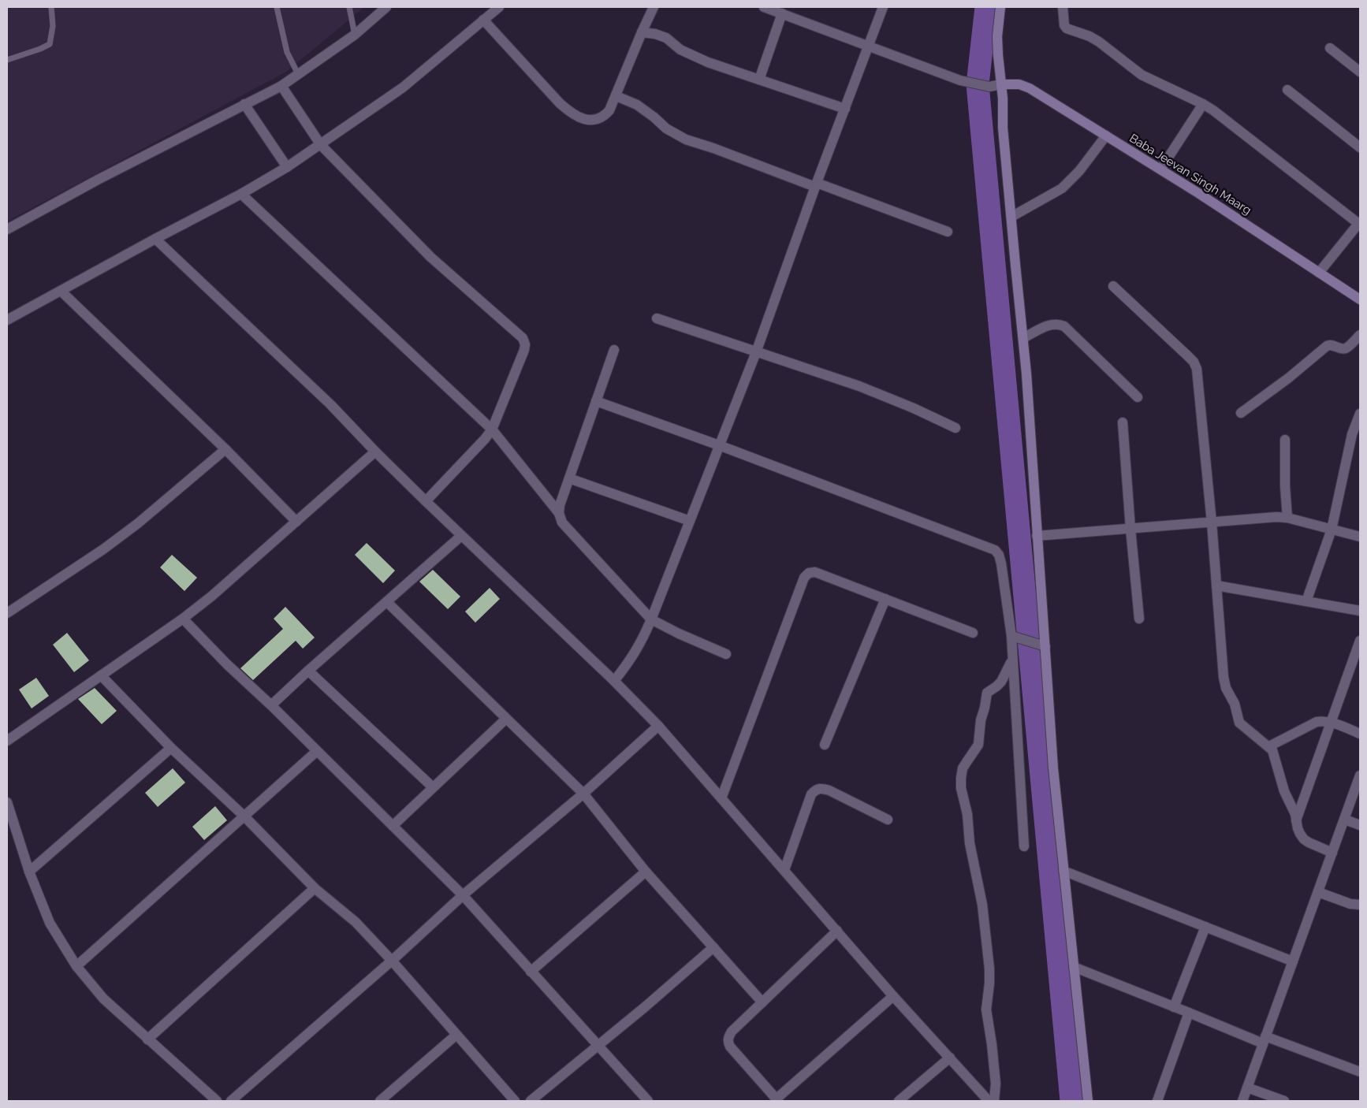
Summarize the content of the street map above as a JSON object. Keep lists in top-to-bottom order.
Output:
{
  "streets": {
    "street": ["Baba Jeevan Singh Maarg"]
  }
}
